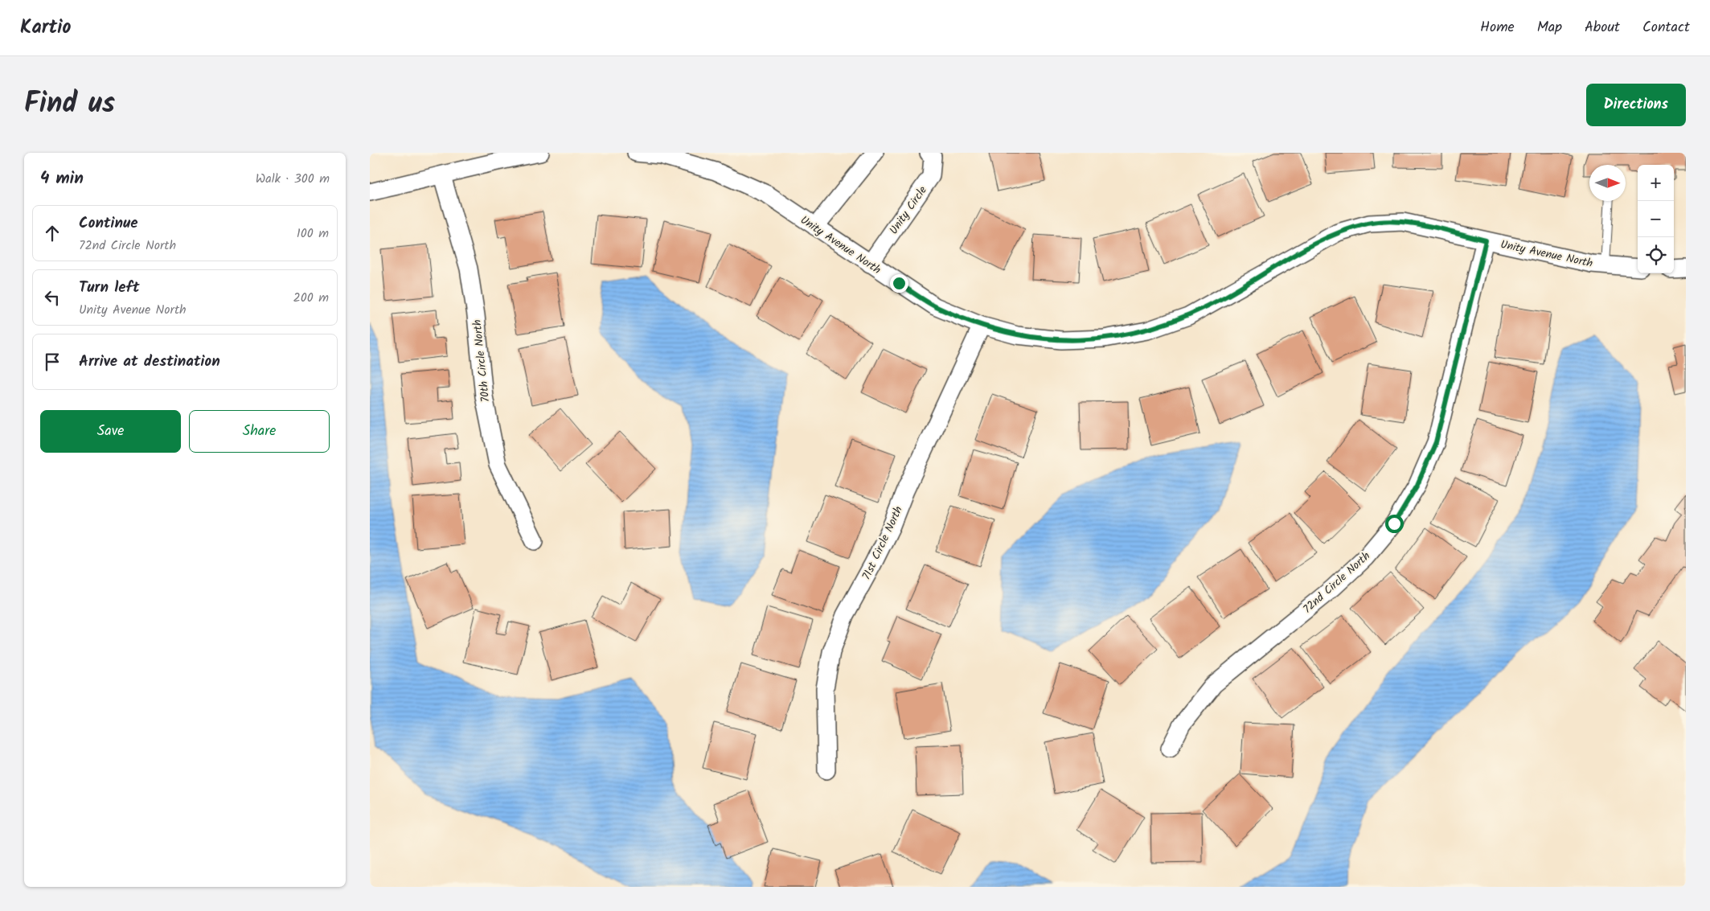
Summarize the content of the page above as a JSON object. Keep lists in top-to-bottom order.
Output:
{
  "streets": {
    "street": [
      "Unity Circle",
      "Unity Avenue North",
      "70th Circle North",
      "71st Circle North",
      "72nd Circle North"
    ]
  },
  "crossings": [
    ["Unity Circle", "Unity Avenue North"],
    ["Unity Avenue North", "71st Circle North"],
    ["Unity Avenue North", "72nd Circle North"]
  ],
  "north": "right",
  "page": {
    "header": "Kartio",
    "nav": [
      "Home",
      "Map",
      "About",
      "Contact"
    ],
    "title": "Find us",
    "buttons": [
      "Directions",
      ["Save", "Share"]
    ],
    "heading": ["4 min", "Walk · 300 m"],
    "map_buttons": ["+", "−"],
    "list": [
      ["Continue", "72nd Circle North", "100 m"],
      ["Turn left", "Unity Avenue North", "200 m"],
      "Arrive at destination"
    ]
  }
}
